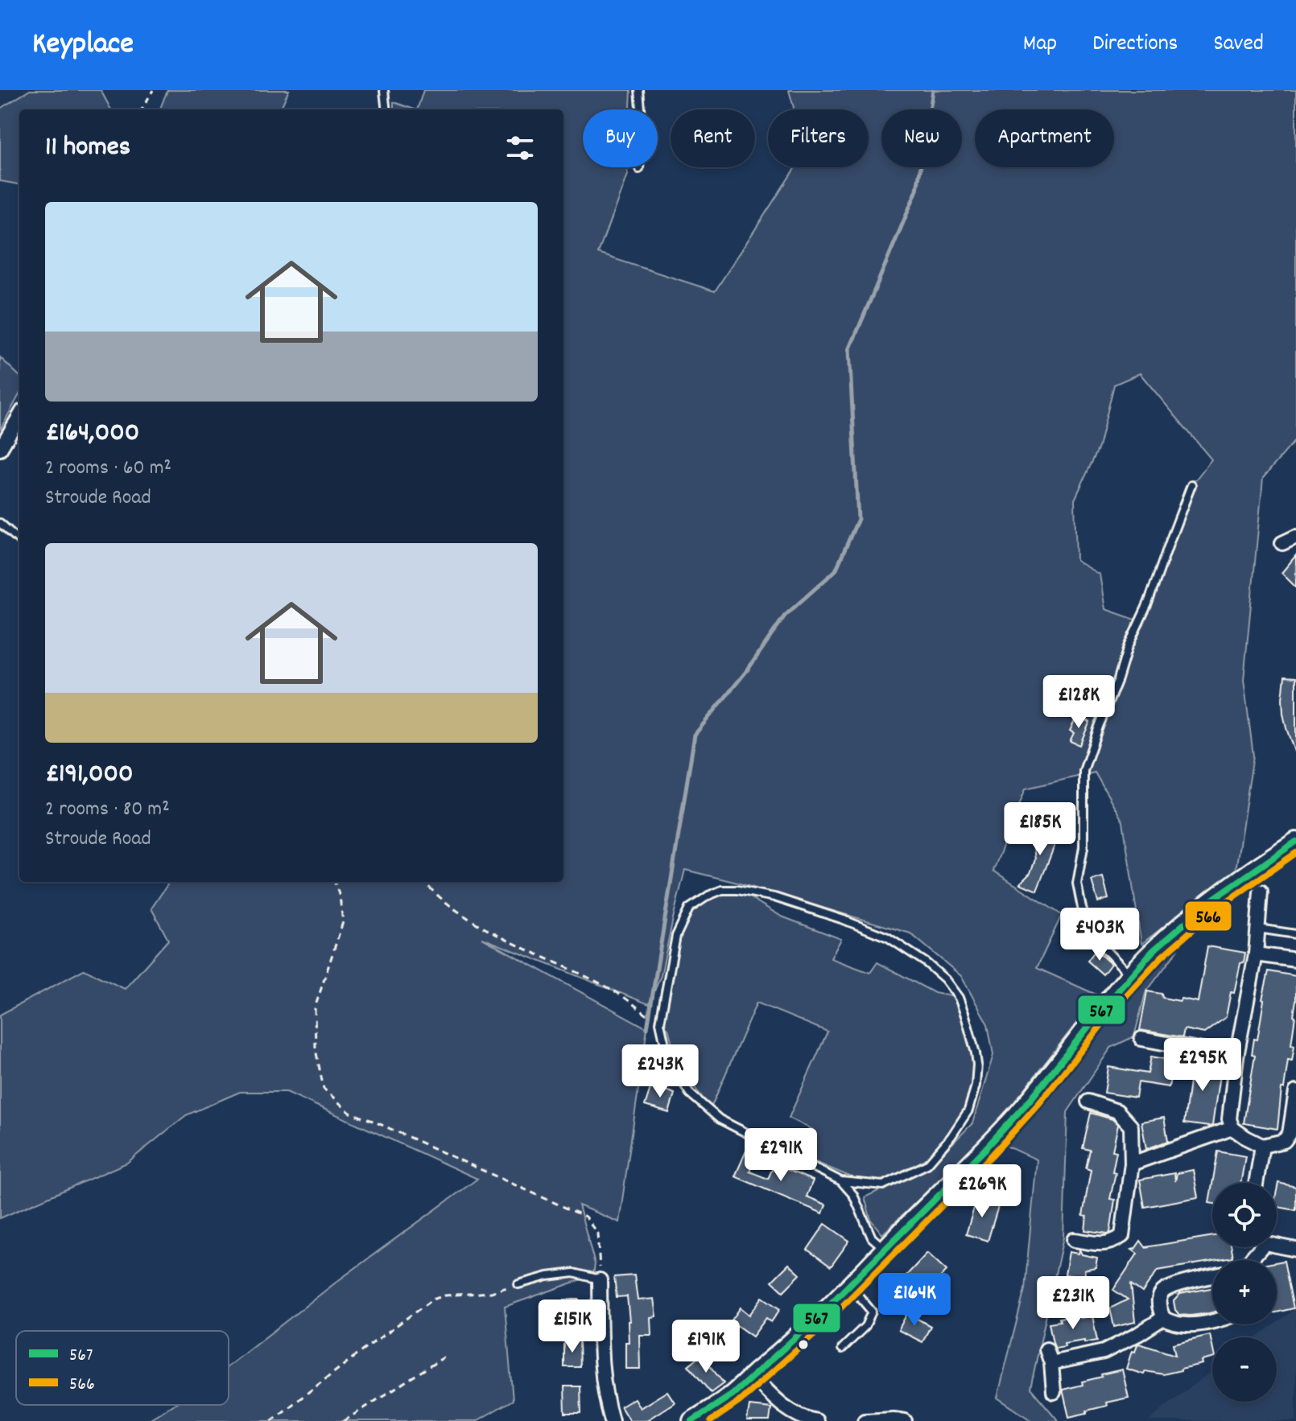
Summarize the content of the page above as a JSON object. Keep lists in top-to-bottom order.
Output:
{
  "lines": ["transit line 567", "transit line 566"],
  "legend": ["567", "566"],
  "page": {
    "header": "Keyplace",
    "nav": ["Map", "Directions", "Saved"],
    "chip": [
      "Buy",
      "Rent",
      "Filters",
      "New",
      "Apartment"
    ],
    "heading": "11 homes",
    "list": [
      {
        "name": "£164,000",
        "note": "2 rooms · 60 m² · Stroude Road"
      },
      {
        "name": "£191,000",
        "note": "2 rooms · 80 m² · Stroude Road"
      }
    ],
    "price": [
      "£128K",
      "£185K",
      "£403K",
      "£295K",
      "£243K",
      "£291K",
      "£269K",
      "£164K",
      "£231K",
      "£151K",
      "£191K"
    ],
    "map_buttons": ["+", "−"]
  }
}
